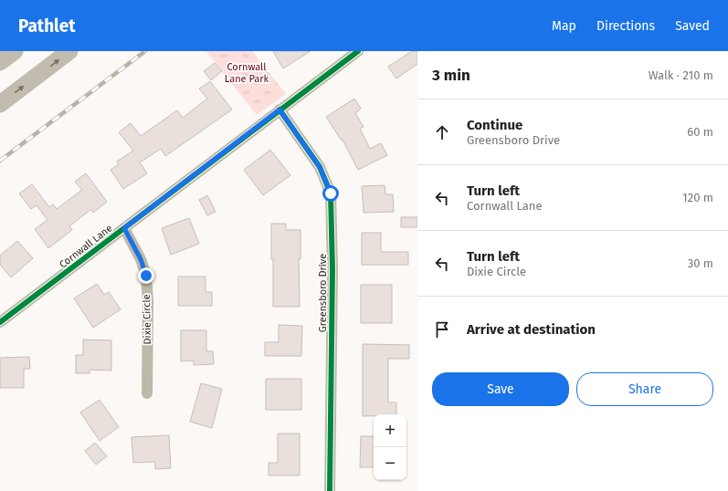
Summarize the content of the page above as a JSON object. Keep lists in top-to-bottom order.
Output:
{
  "streets": {
    "street": ["Cornwall Lane", "Greensboro Drive", "Dixie Circle"]
  },
  "crossings": [
    ["Cornwall Lane", "Greensboro Drive"],
    ["Cornwall Lane", "Dixie Circle"]
  ],
  "parks": ["Cornwall Lane Park"],
  "page": {
    "header": "Pathlet",
    "nav": ["Map", "Directions", "Saved"],
    "heading": ["3 min", "Walk · 210 m"],
    "list": [
      ["Continue", "Greensboro Drive", "60 m"],
      ["Turn left", "Cornwall Lane", "120 m"],
      ["Turn left", "Dixie Circle", "30 m"],
      "Arrive at destination"
    ],
    "buttons": ["Save", "Share"],
    "map_buttons": ["+", "−"]
  }
}
